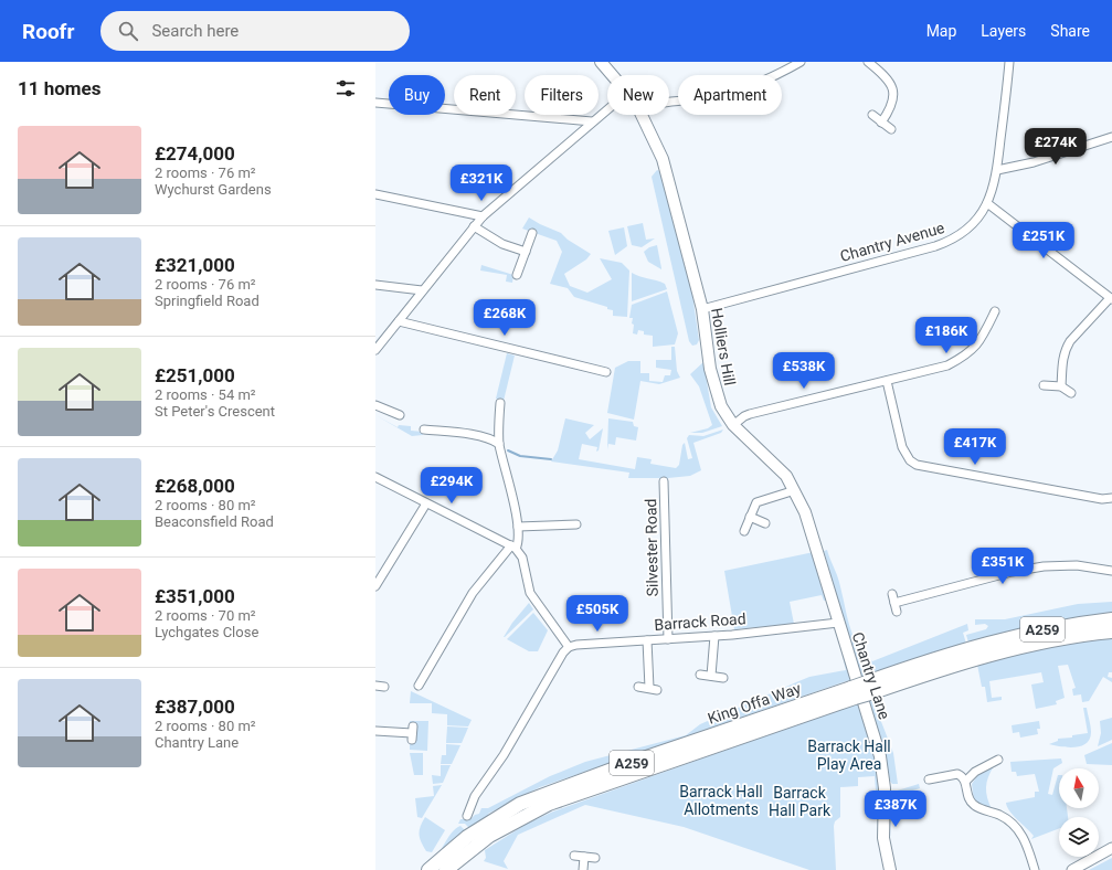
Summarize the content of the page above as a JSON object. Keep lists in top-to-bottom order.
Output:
{
  "streets": {
    "highway": ["A259", "King Offa Way"],
    "main road": ["Holliers Hill", "Chantry Lane"],
    "street": ["Chantry Avenue", "Silvester Road", "Barrack Road"]
  },
  "crossings": [
    ["Chantry Avenue", "Holliers Hill"],
    ["Holliers Hill", "Barrack Road"],
    ["Holliers Hill", "Chantry Lane"],
    ["Silvester Road", "Barrack Road"],
    ["Barrack Road", "Chantry Lane"]
  ],
  "parks": ["Barrack Hall Play Area", "Barrack Hall Allotments", "Barrack Hall Park"],
  "north": "top",
  "page": {
    "header": "Roofr",
    "search": "Search here",
    "nav": ["Map", "Layers", "Share"],
    "heading": "11 homes",
    "chip": [
      "Buy",
      "Rent",
      "Filters",
      "New",
      "Apartment"
    ],
    "list": [
      {
        "name": "£274,000",
        "note": "2 rooms · 76 m² · Wychurst Gardens"
      },
      {
        "name": "£321,000",
        "note": "2 rooms · 76 m² · Springfield Road"
      },
      {
        "name": "£251,000",
        "note": "2 rooms · 54 m² · St Peter's Crescent"
      },
      {
        "name": "£268,000",
        "note": "2 rooms · 80 m² · Beaconsfield Road"
      },
      {
        "name": "£351,000",
        "note": "2 rooms · 70 m² · Lychgates Close"
      },
      {
        "name": "£387,000",
        "note": "2 rooms · 80 m² · Chantry Lane"
      }
    ],
    "price": [
      "£274K",
      "£321K",
      "£251K",
      "£268K",
      "£186K",
      "£538K",
      "£417K",
      "£294K",
      "£351K",
      "£505K",
      "£387K"
    ]
  }
}
